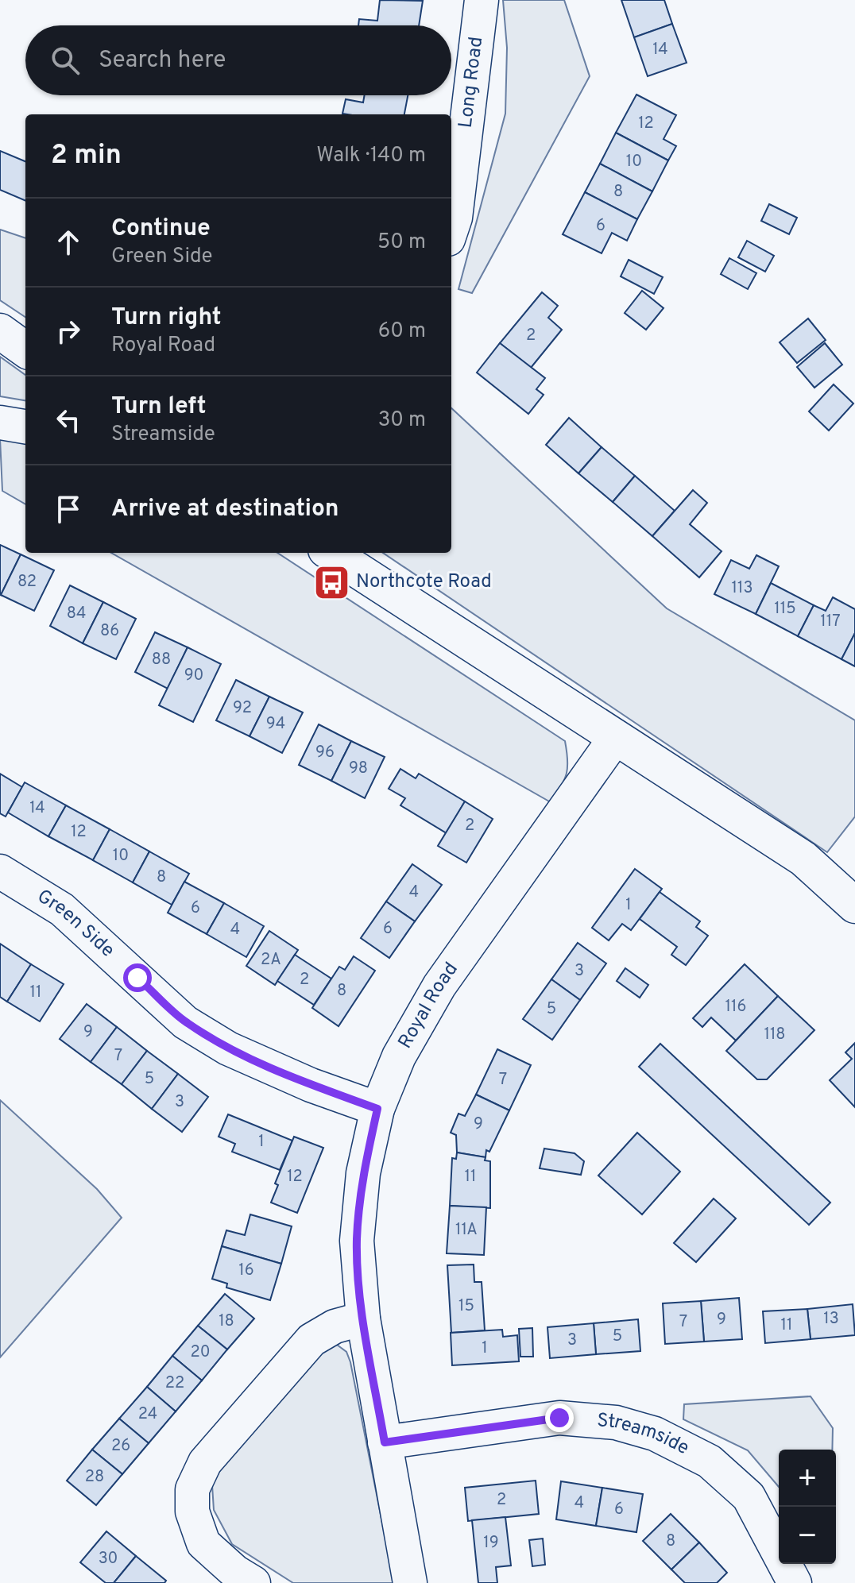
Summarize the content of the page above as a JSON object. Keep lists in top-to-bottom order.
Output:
{
  "streets": {
    "street": [
      "Long Road",
      "Green Side",
      "Royal Road",
      "Streamside"
    ]
  },
  "crossings": [
    ["Green Side", "Royal Road"],
    ["Royal Road", "Streamside"]
  ],
  "places": {
    "bus stop": ["Northcote Road"]
  },
  "house_numbers": [
    "14",
    "12",
    "10",
    "8",
    "6",
    "2",
    "82",
    "113",
    "115",
    "84",
    "117",
    "86",
    "88",
    "90",
    "92",
    "94",
    "96",
    "98",
    "14",
    "2",
    "12",
    "10",
    "8",
    "4",
    "1",
    "6",
    "6",
    "4",
    "2A",
    "3",
    "2",
    "8",
    "11",
    "116",
    "5",
    "9",
    "118",
    "7",
    "5",
    "7",
    "3",
    "9",
    "1",
    "12",
    "11",
    "11A",
    "16",
    "15",
    "13",
    "9",
    "18",
    "7",
    "11",
    "5",
    "3",
    "1",
    "20",
    "22",
    "24",
    "26",
    "28",
    "2",
    "4",
    "6",
    "8",
    "19",
    "30"
  ],
  "page": {
    "search": "Search here",
    "heading": ["2 min", "Walk · 140 m"],
    "list": [
      ["Continue", "Green Side", "50 m"],
      ["Turn right", "Royal Road", "60 m"],
      ["Turn left", "Streamside", "30 m"],
      "Arrive at destination"
    ],
    "map_buttons": ["+", "−"]
  }
}
